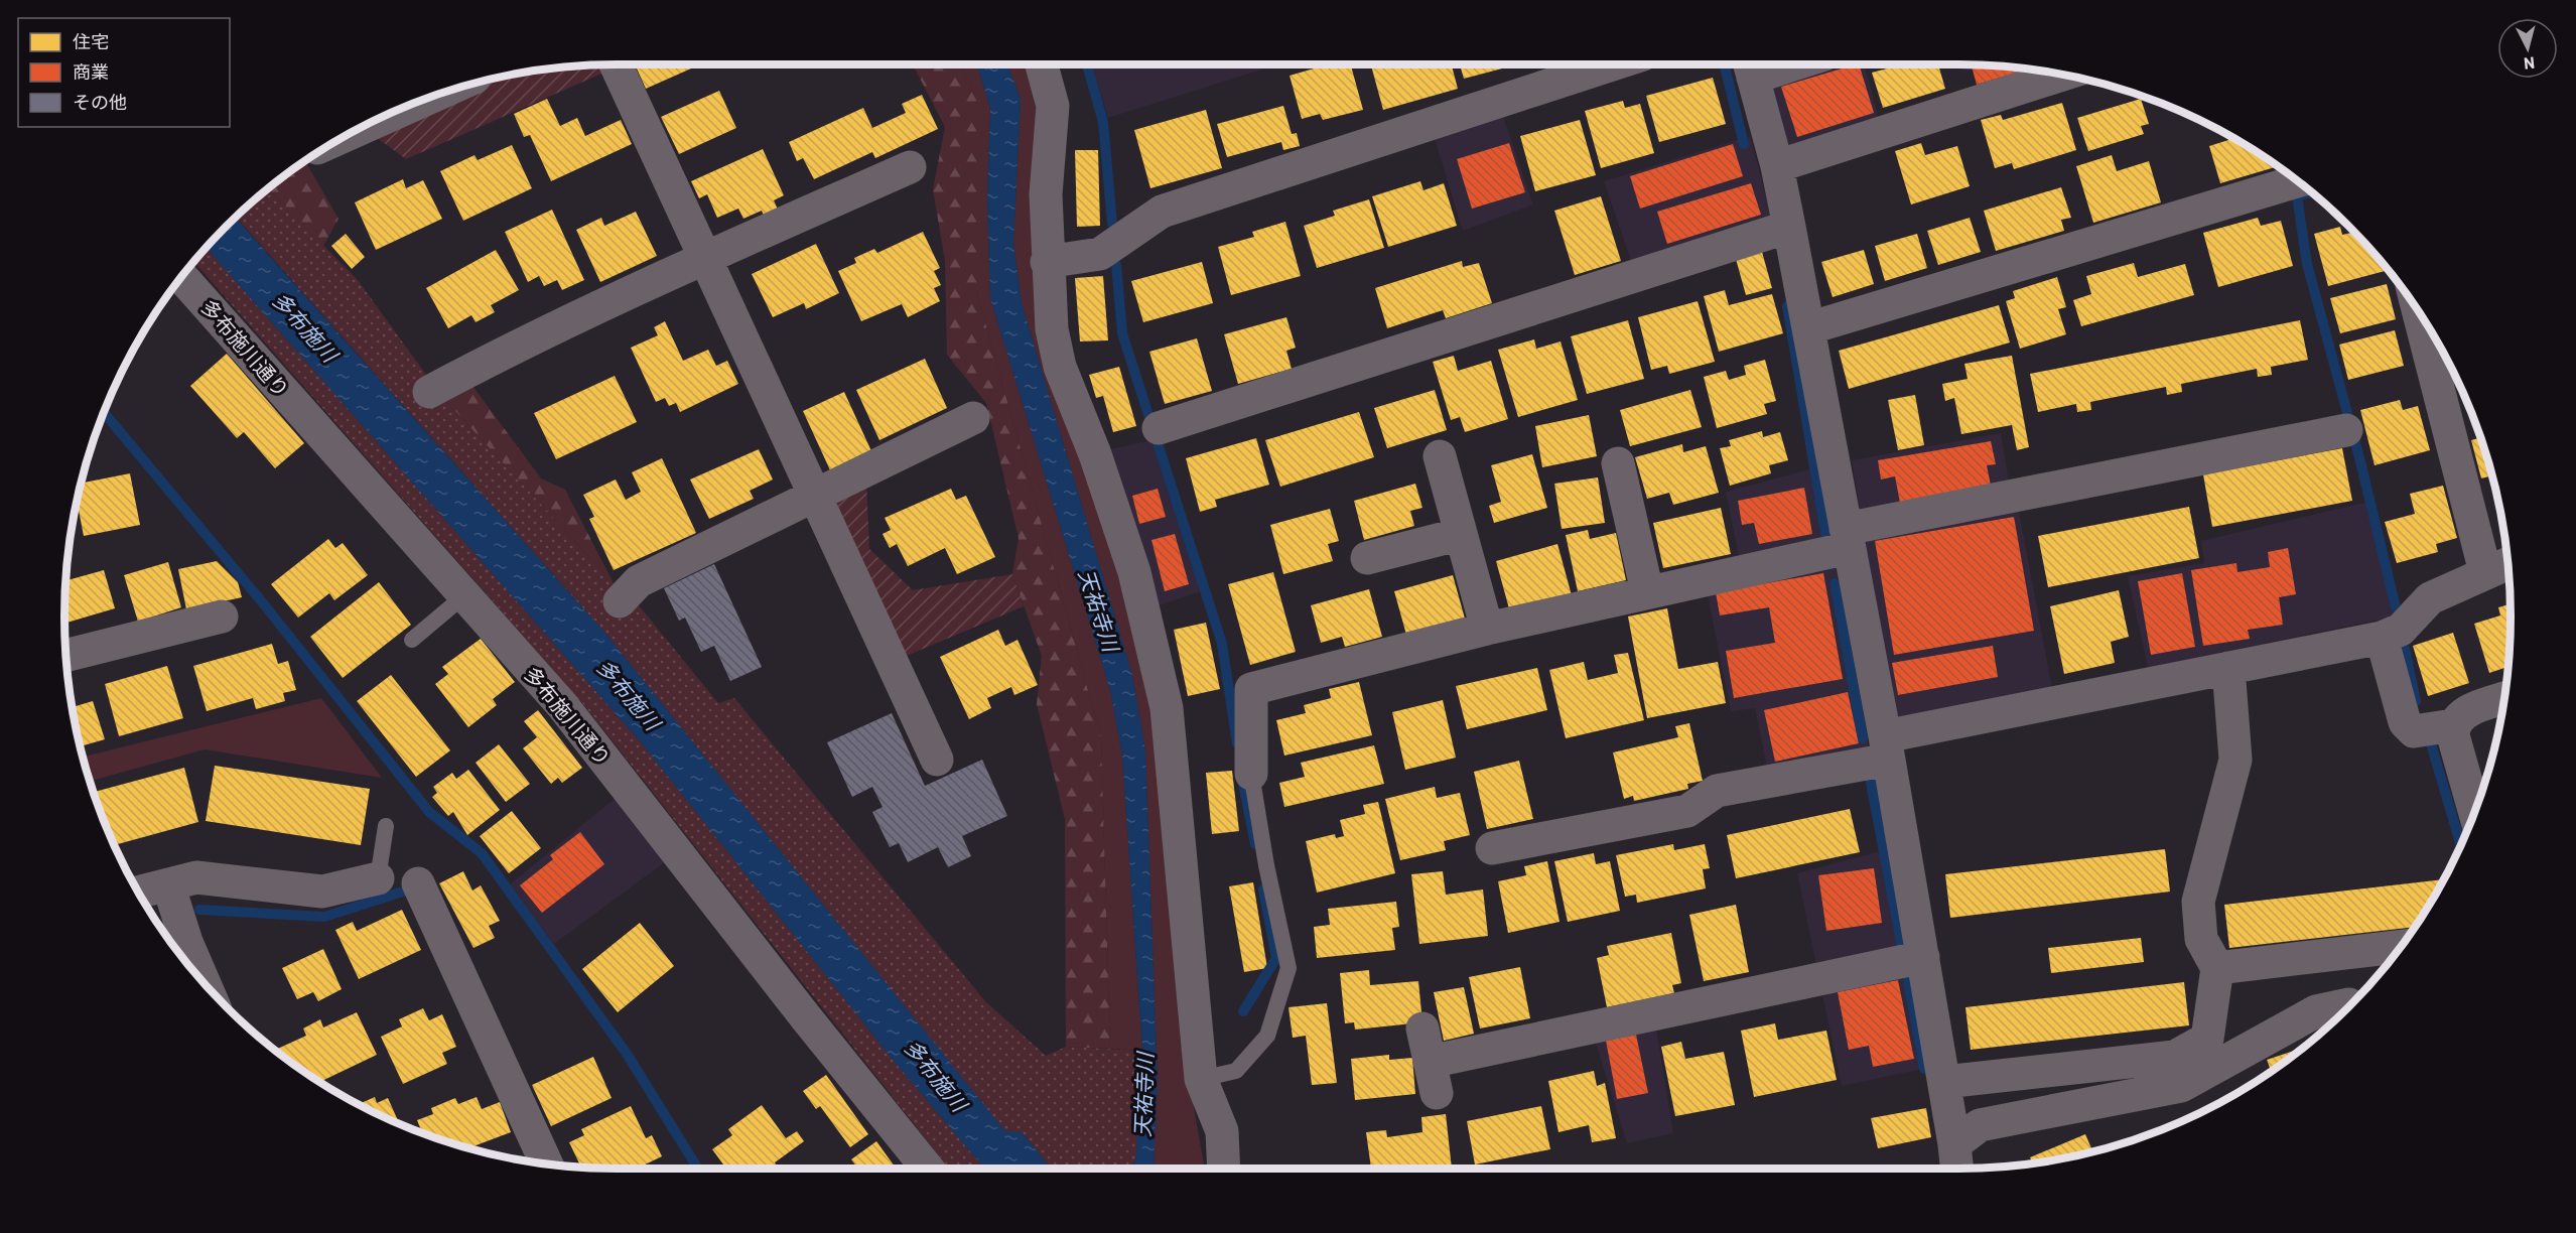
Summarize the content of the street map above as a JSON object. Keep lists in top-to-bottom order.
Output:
{
  "streets": {
    "street": ["多布施川通り"]
  },
  "water": ["多布施川", "天祐寺川"],
  "legend": ["住宅", "商業", "その他"],
  "north": "bottom"
}
